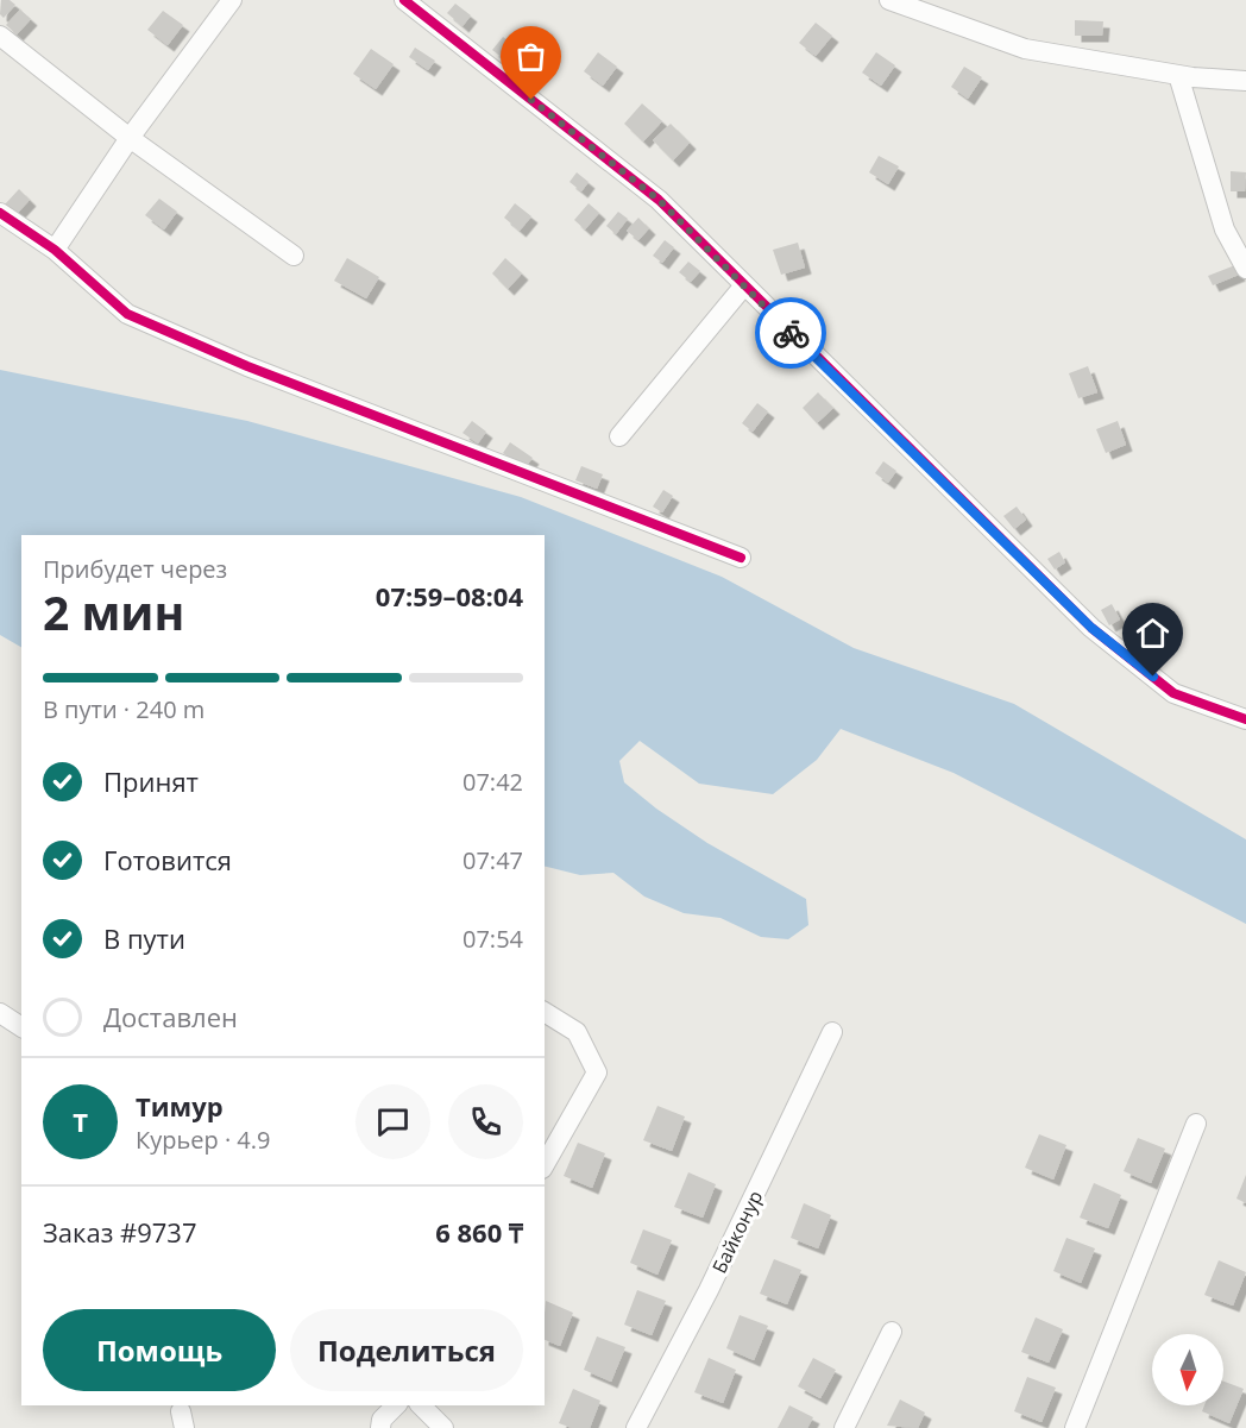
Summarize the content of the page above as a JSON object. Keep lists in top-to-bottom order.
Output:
{
  "streets": {
    "street": ["Байконур"]
  },
  "north": "bottom",
  "page": {
    "heading": ["2 мин", "Прибудет через", "07:59–08:04"],
    "panel": [
      "Тимур",
      "Курьер · 4.9",
      "Заказ #9737",
      "6 860 ₸"
    ],
    "bar": "В пути · 240 m",
    "list": [
      ["Принят", "07:42"],
      ["Готовится", "07:47"],
      ["В пути", "07:54"],
      "Доставлен"
    ],
    "round": "Т",
    "buttons": ["Помощь", "Поделиться"]
  }
}
